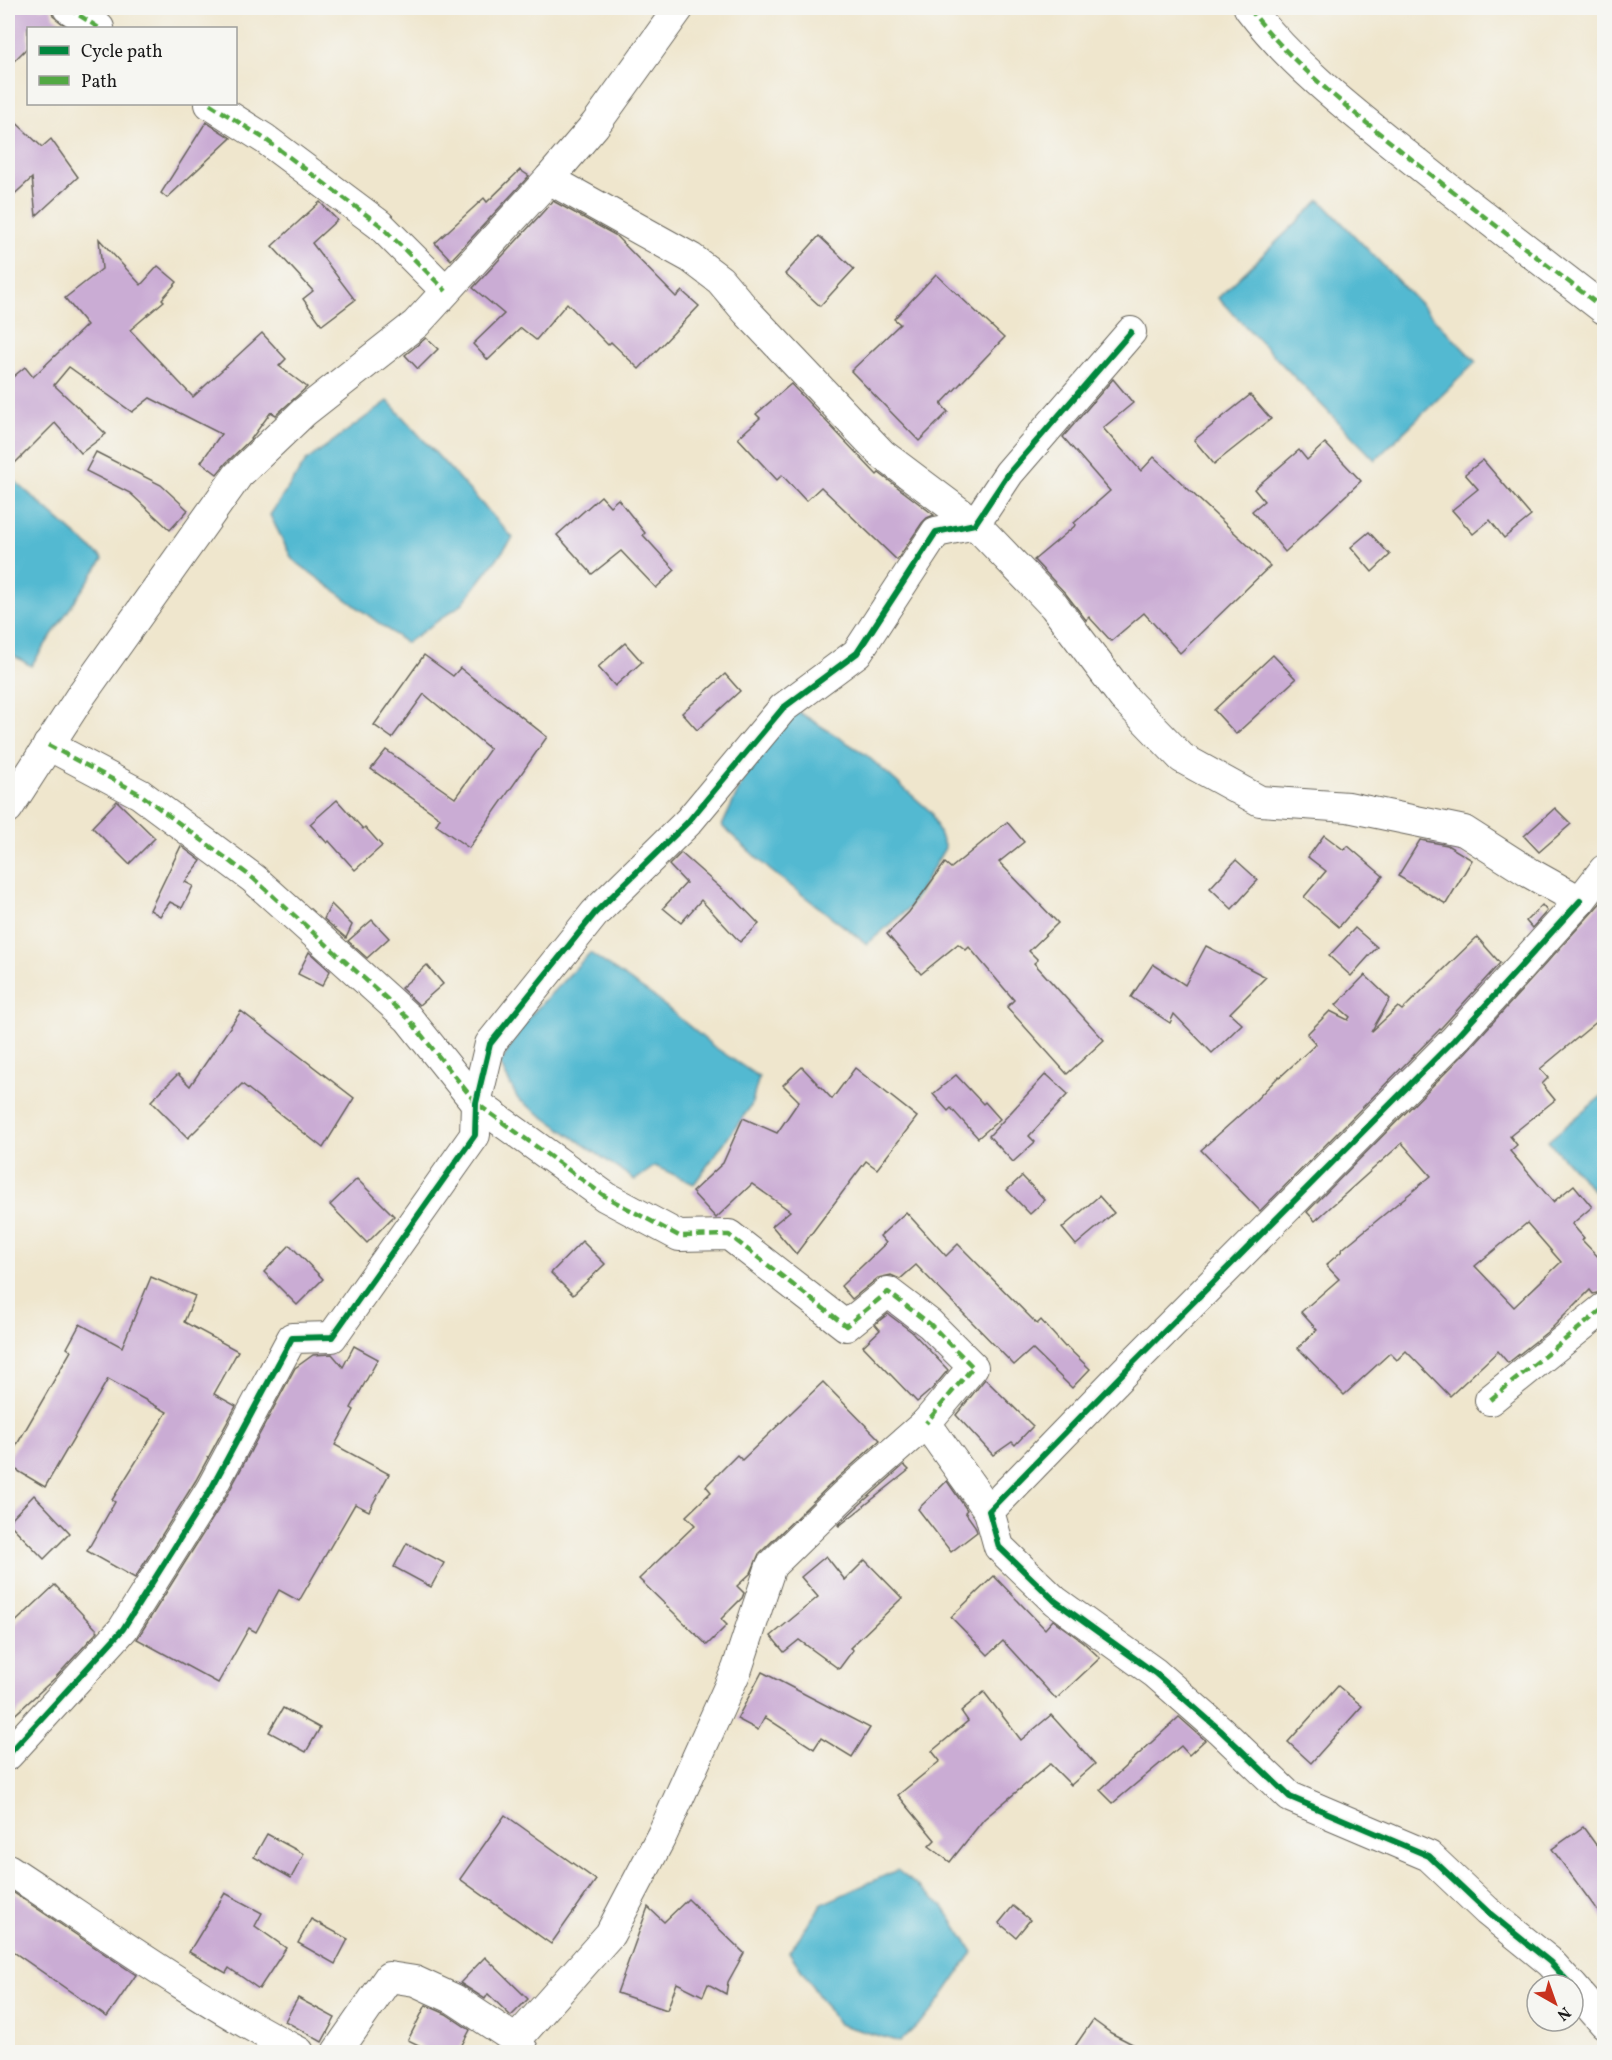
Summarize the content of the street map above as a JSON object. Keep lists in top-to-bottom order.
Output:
{
  "legend": ["Cycle path", "Path"],
  "north": "bottom right"
}
